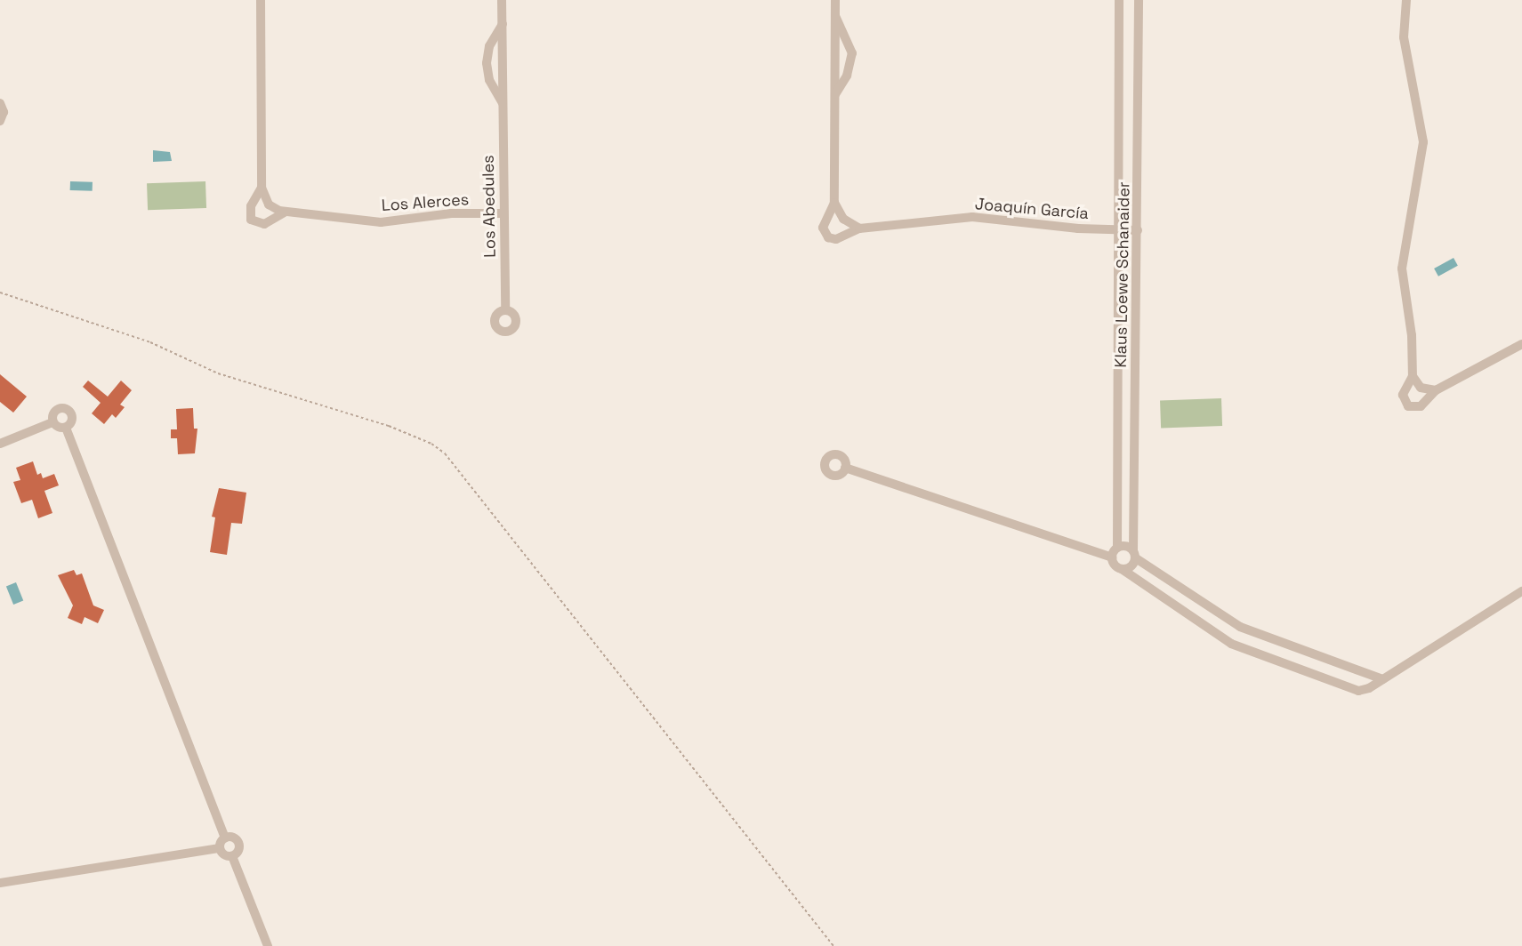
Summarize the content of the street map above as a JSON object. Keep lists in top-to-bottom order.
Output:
{
  "streets": {
    "street": [
      "Los Alerces",
      "Los Abedules",
      "Joaquín García",
      "Klaus Loewe Schanaider"
    ]
  },
  "crossings": [
    ["Los Alerces", "Los Abedules"],
    ["Joaquín García", "Klaus Loewe Schanaider"]
  ]
}
